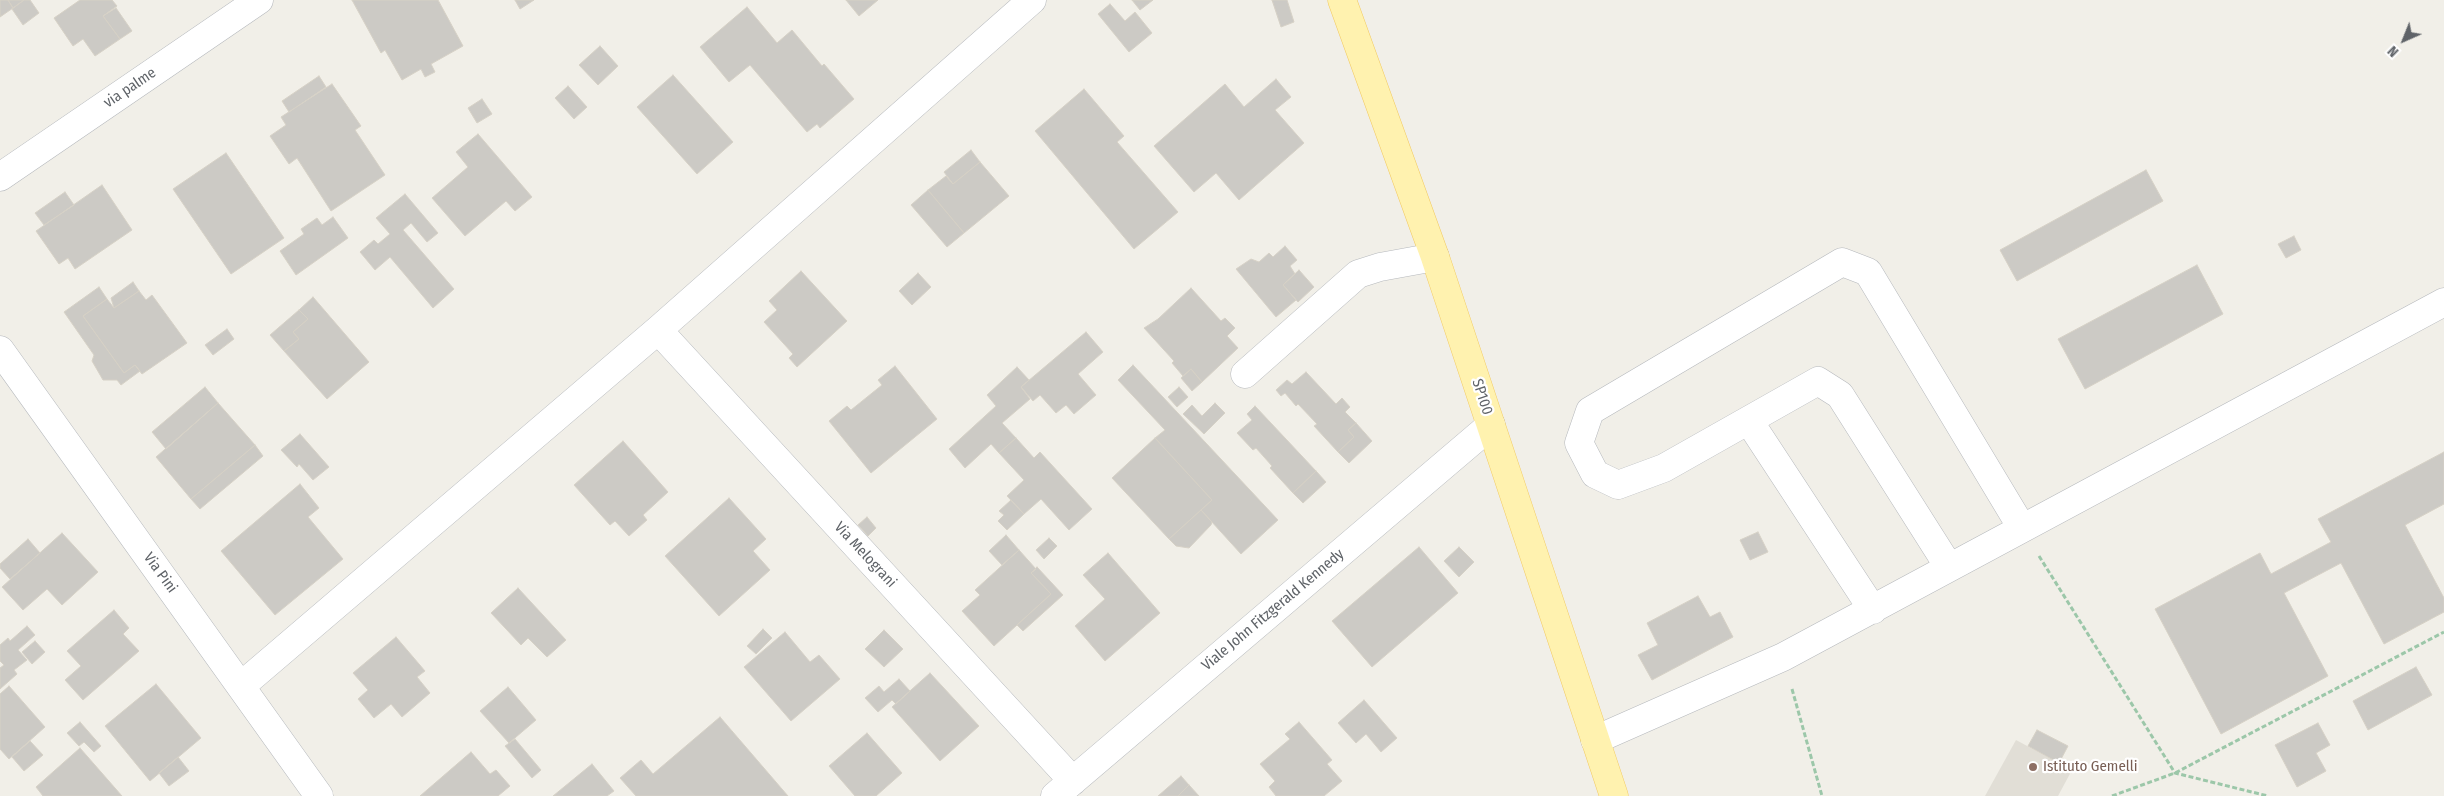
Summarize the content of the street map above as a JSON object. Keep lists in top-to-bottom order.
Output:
{
  "streets": {
    "main road": ["SP100"],
    "street": [
      "via palme",
      "Via Melograni",
      "Via Pini",
      "Viale John Fitzgerald Kennedy"
    ]
  },
  "crossings": [
    ["SP100", "Viale John Fitzgerald Kennedy"],
    ["Via Melograni", "Viale John Fitzgerald Kennedy"]
  ],
  "places": ["Istituto Gemelli"],
  "north": "bottom left"
}
